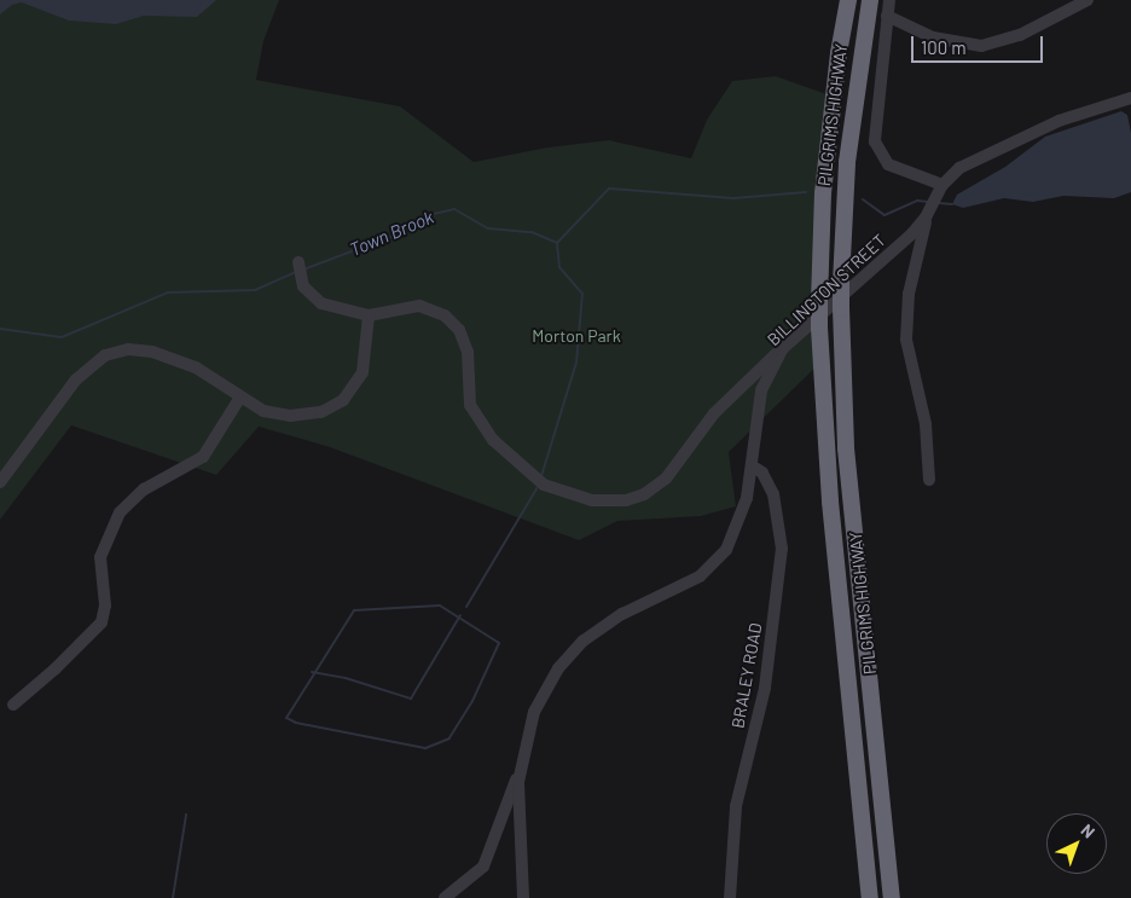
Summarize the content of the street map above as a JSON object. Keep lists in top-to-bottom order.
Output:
{
  "streets": {
    "highway": ["PILGRIMS HIGHWAY"],
    "street": ["BILLINGTON STREET", "BRALEY ROAD"]
  },
  "crossings": [
    ["BILLINGTON STREET", "BRALEY ROAD"]
  ],
  "water": ["Town Brook"],
  "parks": ["Morton Park"],
  "scale_bar": "100 m",
  "north": "top right"
}
